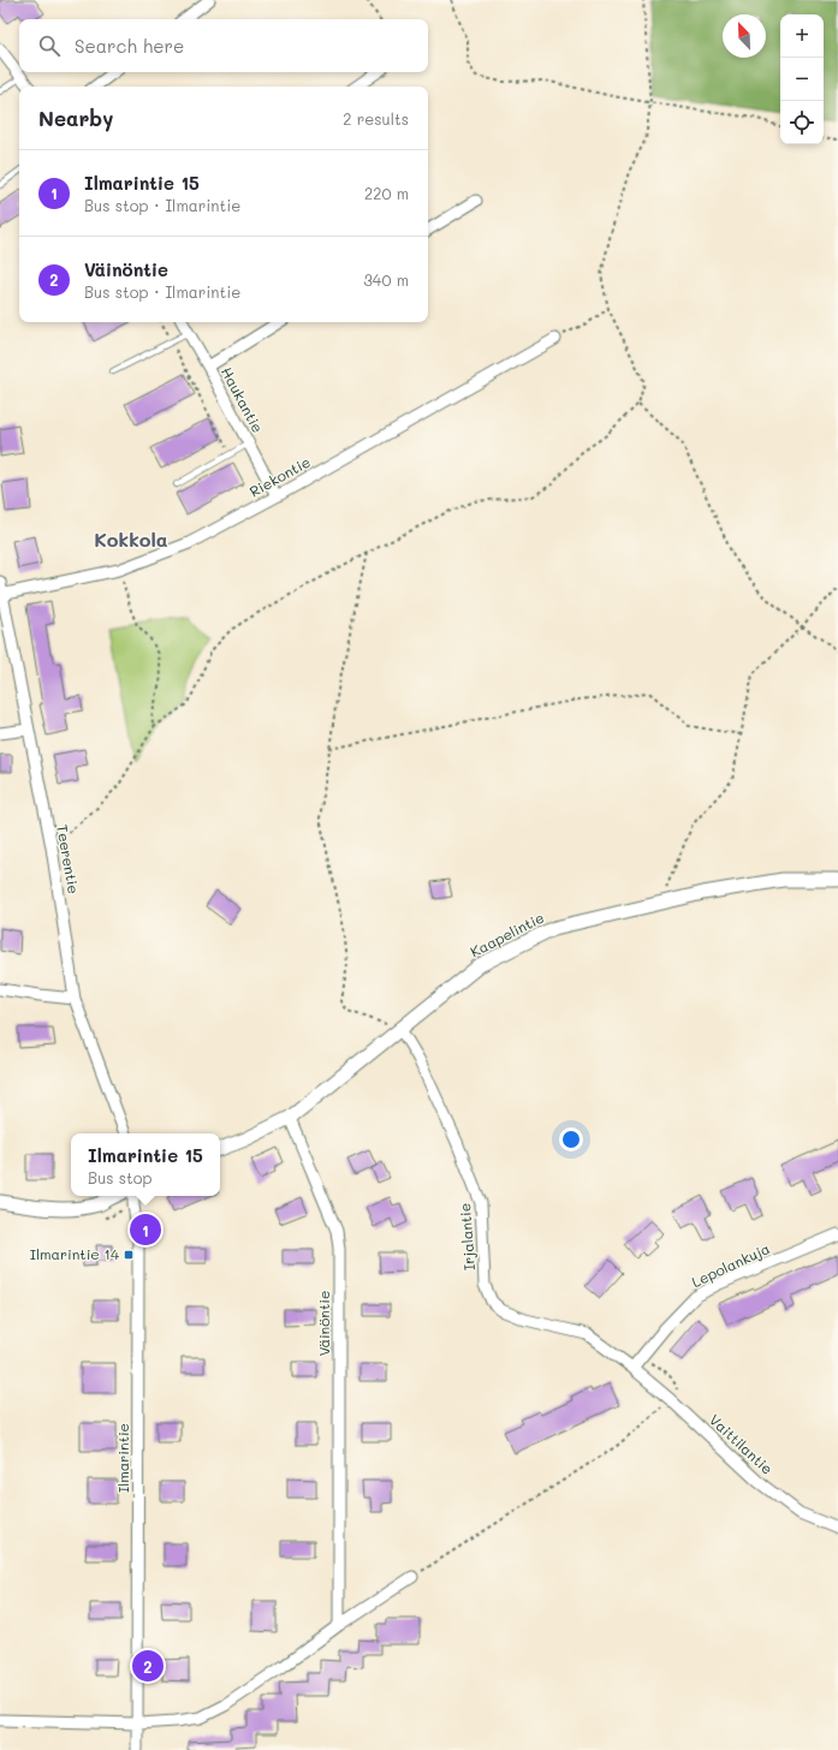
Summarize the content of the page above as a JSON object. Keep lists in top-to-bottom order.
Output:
{
  "streets": {
    "street": [
      "Haukantie",
      "Riekontie",
      "Teerentie",
      "Kaapelintie",
      "Irjalantie",
      "Lepolankuja",
      "Väinöntie",
      "Vaittilantie",
      "Ilmarintie"
    ]
  },
  "crossings": [
    ["Haukantie", "Riekontie"],
    ["Riekontie", "Teerentie"],
    ["Kaapelintie", "Irjalantie"],
    ["Kaapelintie", "Väinöntie"],
    ["Irjalantie", "Lepolankuja"],
    ["Irjalantie", "Vaittilantie"],
    ["Lepolankuja", "Vaittilantie"]
  ],
  "districts": ["Kokkola"],
  "places": {
    "transit": ["Ilmarintie 14"]
  },
  "north": "top left",
  "page": {
    "map_buttons": ["+", "−"],
    "search": "Search here",
    "heading": ["Nearby", "2 results"],
    "list": [
      {
        "mark": "1",
        "name": "Ilmarintie 15",
        "note": "Bus stop · Ilmarintie",
        "value": "220 m"
      },
      {
        "mark": "2",
        "name": "Väinöntie",
        "note": "Bus stop · Ilmarintie",
        "value": "340 m"
      }
    ],
    "popup": ["Ilmarintie 15", "Bus stop"],
    "pins": ["1", "2"]
  }
}
